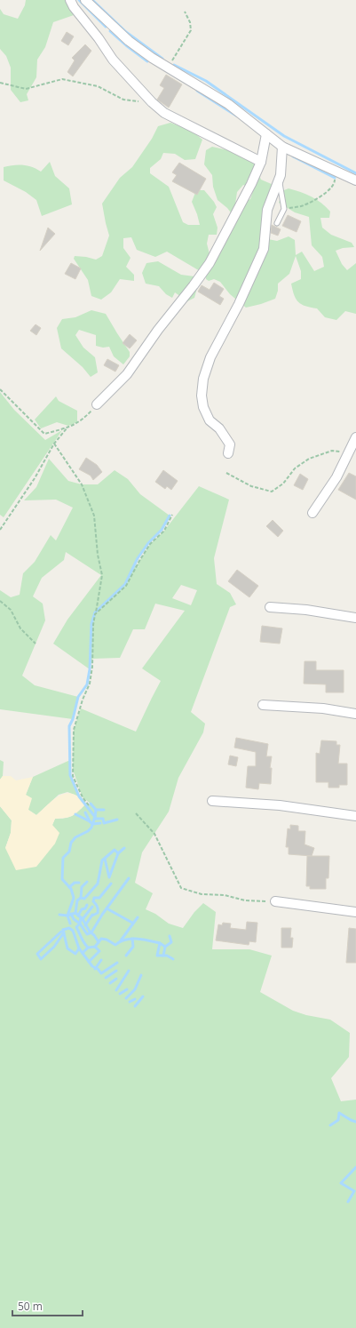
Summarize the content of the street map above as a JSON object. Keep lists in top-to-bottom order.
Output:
{
  "scale_bar": "50 m"
}
